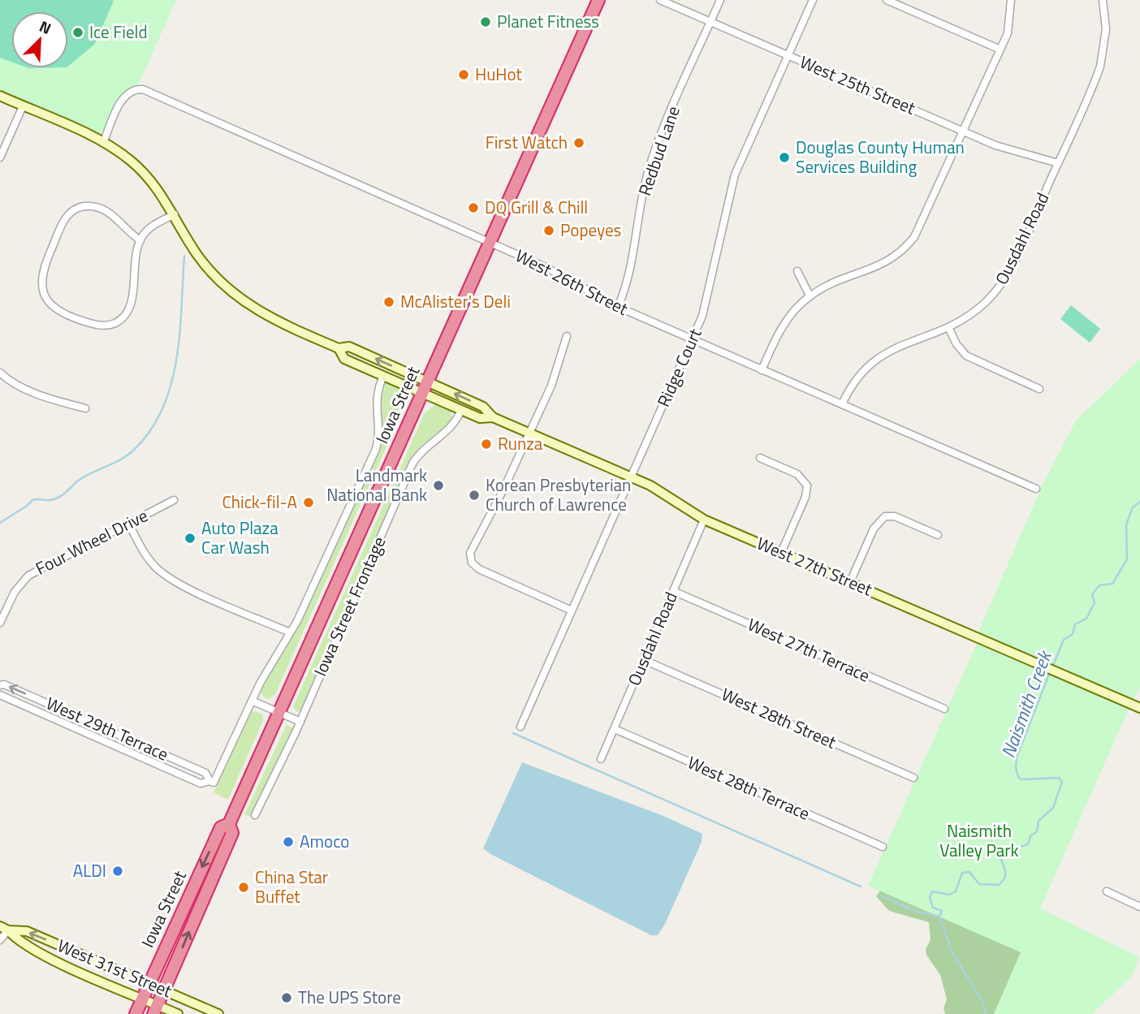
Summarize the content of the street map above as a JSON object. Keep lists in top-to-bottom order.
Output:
{
  "streets": {
    "highway": ["Iowa Street"],
    "street": [
      "West 25th Street",
      "Redbud Lane",
      "Ousdahl Road",
      "West 26th Street",
      "Ridge Court",
      "Four Wheel Drive",
      "West 27th Street",
      "Iowa Street Frontage",
      "West 27th Terrace",
      "West 28th Street",
      "West 29th Terrace",
      "West 28th Terrace",
      "West 31st Street"
    ]
  },
  "crossings": [
    ["West 25th Street", "Redbud Lane"],
    ["West 25th Street", "Ousdahl Road"],
    ["West 25th Street", "Ridge Court"],
    ["Redbud Lane", "West 26th Street"],
    ["Ousdahl Road", "West 26th Street"],
    ["Ousdahl Road", "West 27th Street"],
    ["Ousdahl Road", "West 27th Terrace"],
    ["Ousdahl Road", "West 28th Street"],
    ["Ousdahl Road", "West 28th Terrace"],
    ["West 26th Street", "Ridge Court"],
    ["West 26th Street", "Iowa Street"],
    ["West 26th Street", "West 27th Street"],
    ["Ridge Court", "West 27th Street"],
    ["Iowa Street", "West 27th Street"],
    ["Iowa Street", "West 31st Street"],
    ["West 27th Street", "Iowa Street Frontage"]
  ],
  "water": ["Naismith Creek"],
  "parks": ["Naismith Valley Park"],
  "places": [
    "Planet Fitness",
    "Ice Field",
    "HuHot",
    "First Watch",
    "Douglas County Human Services Building",
    "DQ Grill & Chill",
    "Popeyes",
    "McAlister's Deli",
    "Runza",
    "Landmark National Bank",
    "Korean Presbyterian Church of Lawrence",
    "Chick-fil-A",
    "Auto Plaza Car Wash",
    "Amoco",
    "ALDI",
    "China Star Buffet",
    "The UPS Store"
  ],
  "north": "top right"
}
